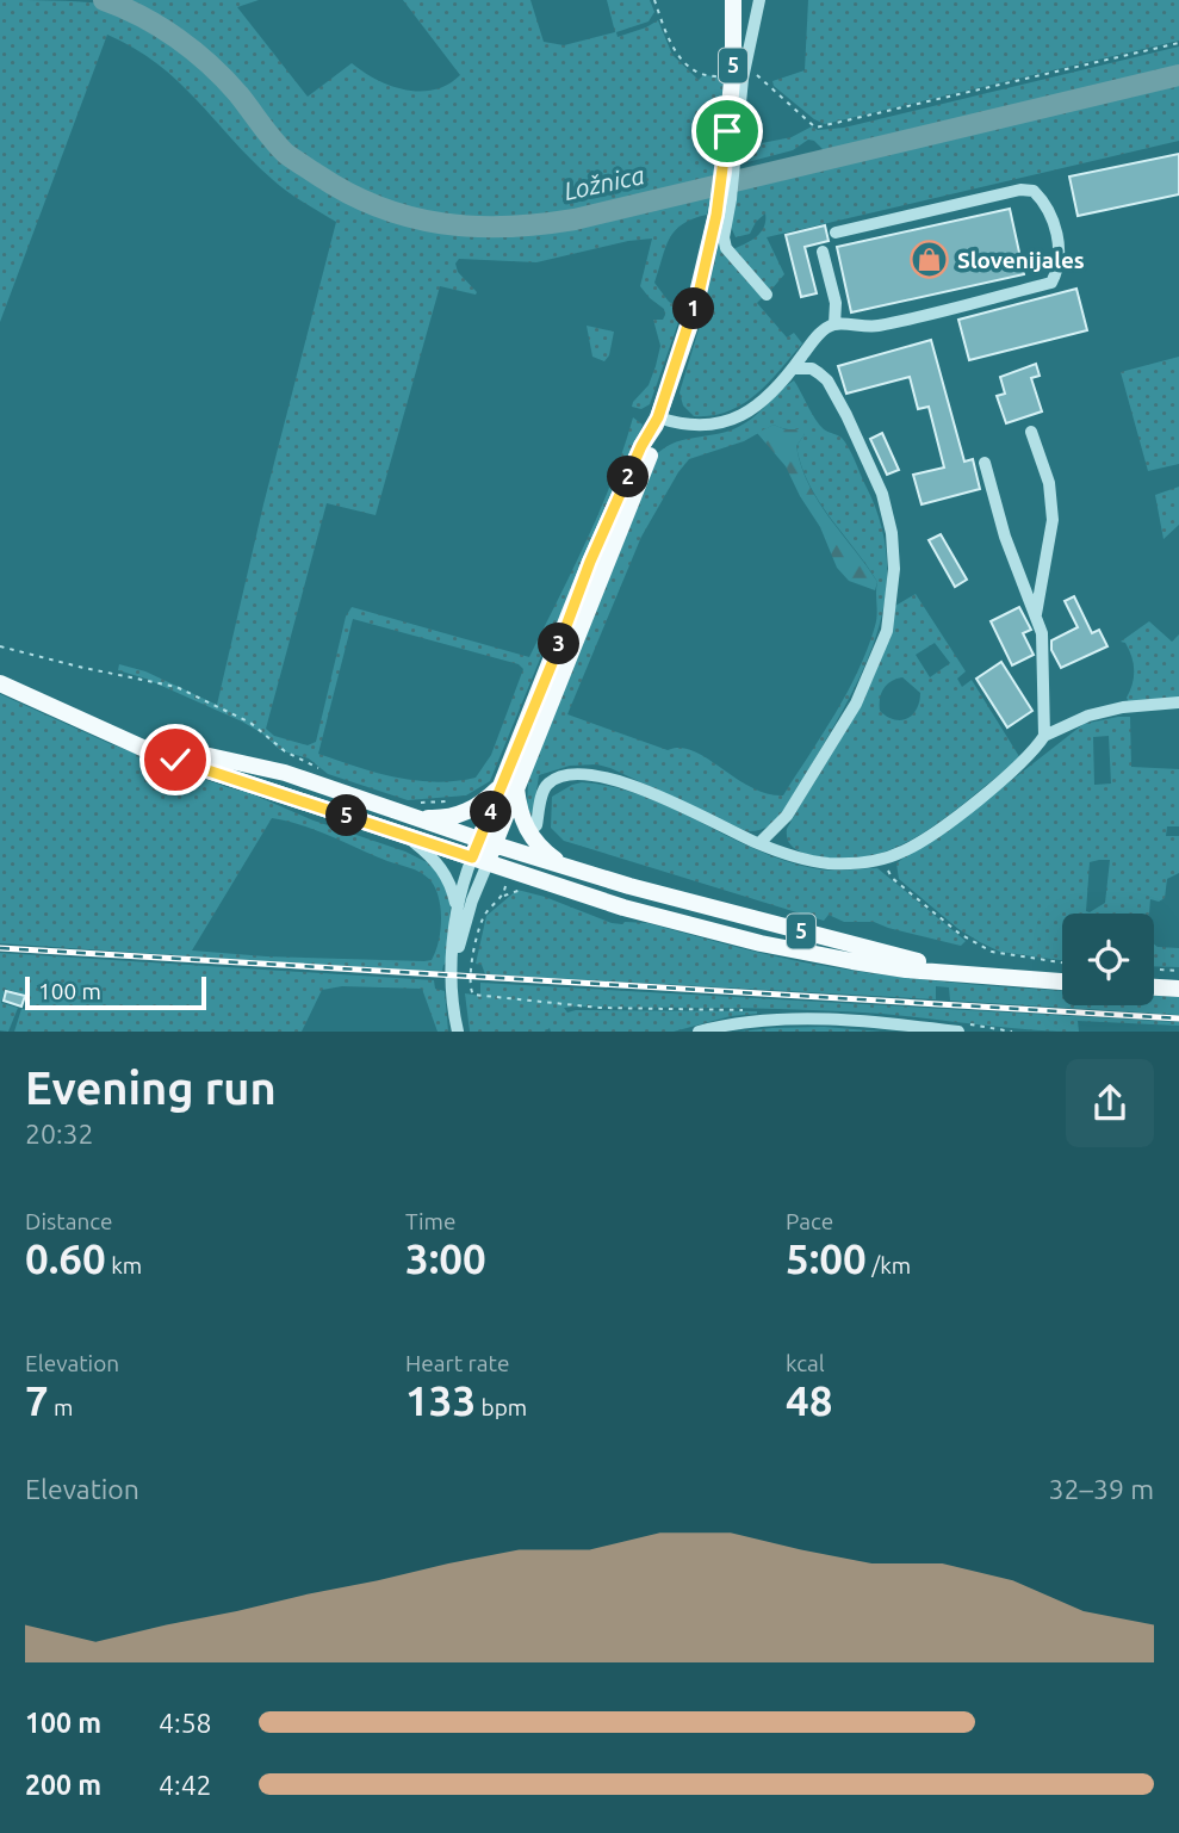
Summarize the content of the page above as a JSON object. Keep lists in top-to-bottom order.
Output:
{
  "streets": {
    "main road": ["5"]
  },
  "water": ["Ložnica"],
  "places": {
    "shop": ["Slovenijales"]
  },
  "scale_bar": "100 m",
  "page": {
    "pins": [
      "1",
      "2",
      "3",
      "4",
      "5"
    ],
    "scale": "100 m",
    "heading": ["Evening run", "20:32"],
    "stats": [
      ["Distance", "0.60 km"],
      ["Time", "3:00"],
      ["Pace", "5:00 /km"],
      ["Elevation", "7 m"],
      ["Heart rate", "133 bpm"],
      ["kcal", "48"]
    ],
    "chart": ["Elevation", "32–39 m"],
    "list": [
      {
        "name": "100 m",
        "note": "4:58"
      },
      {
        "name": "200 m",
        "note": "4:42"
      }
    ]
  }
}
